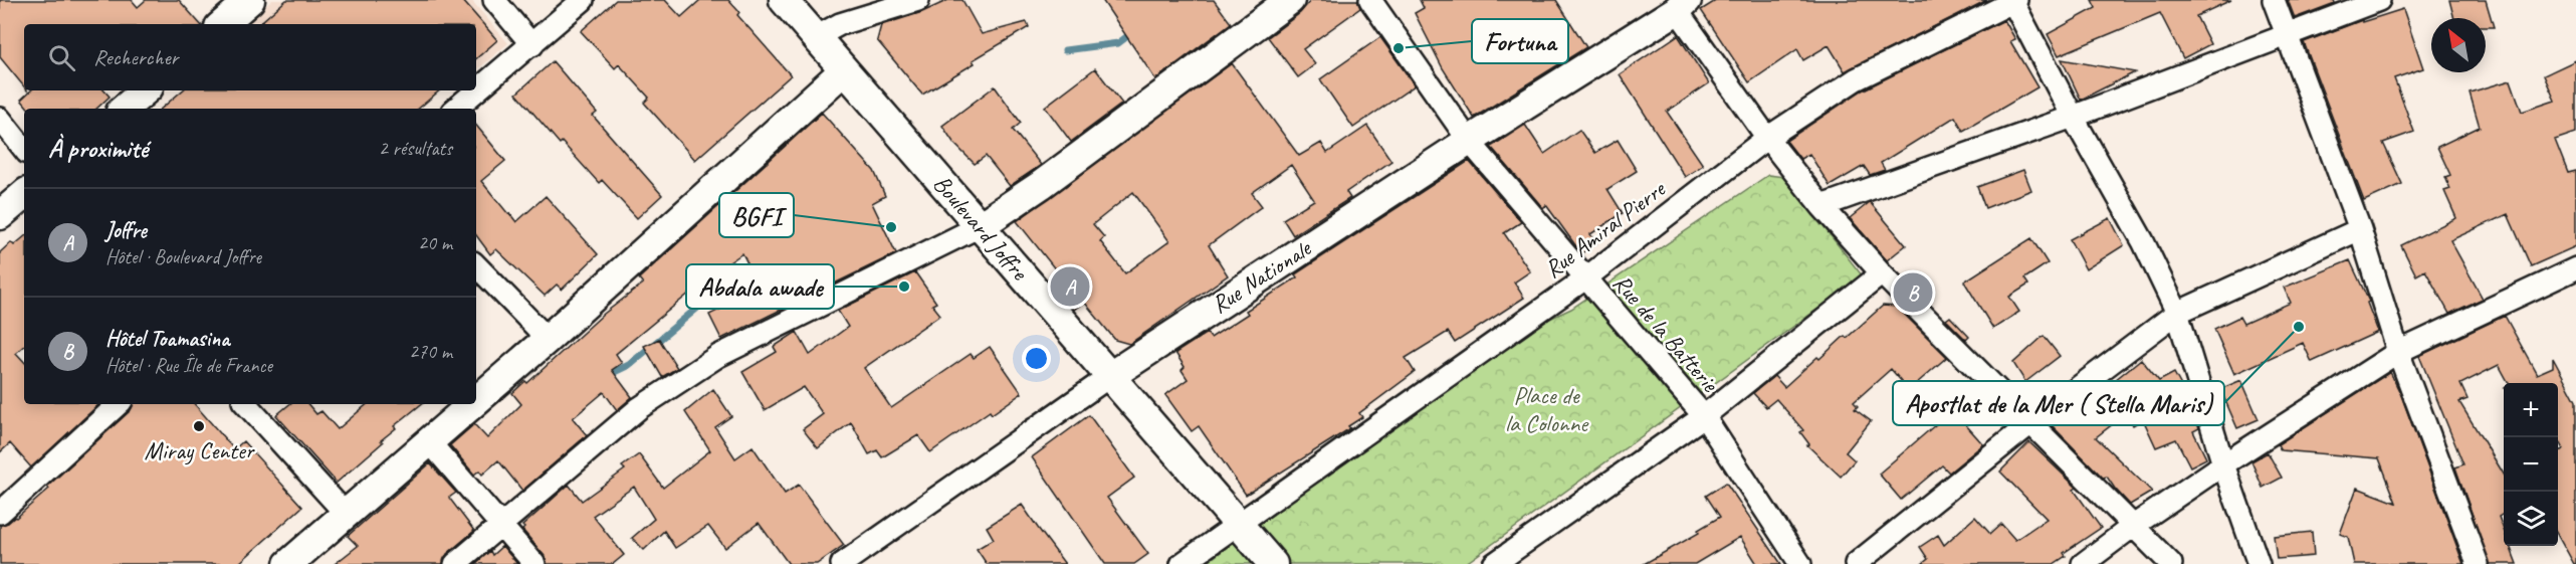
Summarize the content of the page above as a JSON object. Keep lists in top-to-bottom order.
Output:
{
  "streets": {
    "street": [
      "Boulevard Joffre",
      "Rue Amiral Pierre",
      "Rue Nationale",
      "Rue de la Batterie"
    ]
  },
  "crossings": [
    ["Boulevard Joffre", "Rue Amiral Pierre"],
    ["Boulevard Joffre", "Rue Nationale"],
    ["Rue Amiral Pierre", "Rue de la Batterie"],
    ["Rue Nationale", "Rue de la Batterie"]
  ],
  "parks": ["Place de la Colonne"],
  "places": [
    "Fortuna",
    "BGFI",
    "Abdala awade",
    "Apostlat de la Mer ( Stella Maris)",
    "Miray Center"
  ],
  "north": "top left",
  "page": {
    "search": "Rechercher",
    "heading": ["À proximité", "2 résultats"],
    "list": [
      {
        "mark": "A",
        "name": "Joffre",
        "note": "Hôtel · Boulevard Joffre",
        "value": "20 m"
      },
      {
        "mark": "B",
        "name": "Hôtel Toamasina",
        "note": "Hôtel · Rue Île de France",
        "value": "270 m"
      }
    ],
    "pins": ["A", "B"],
    "map_buttons": ["+", "−"]
  }
}
